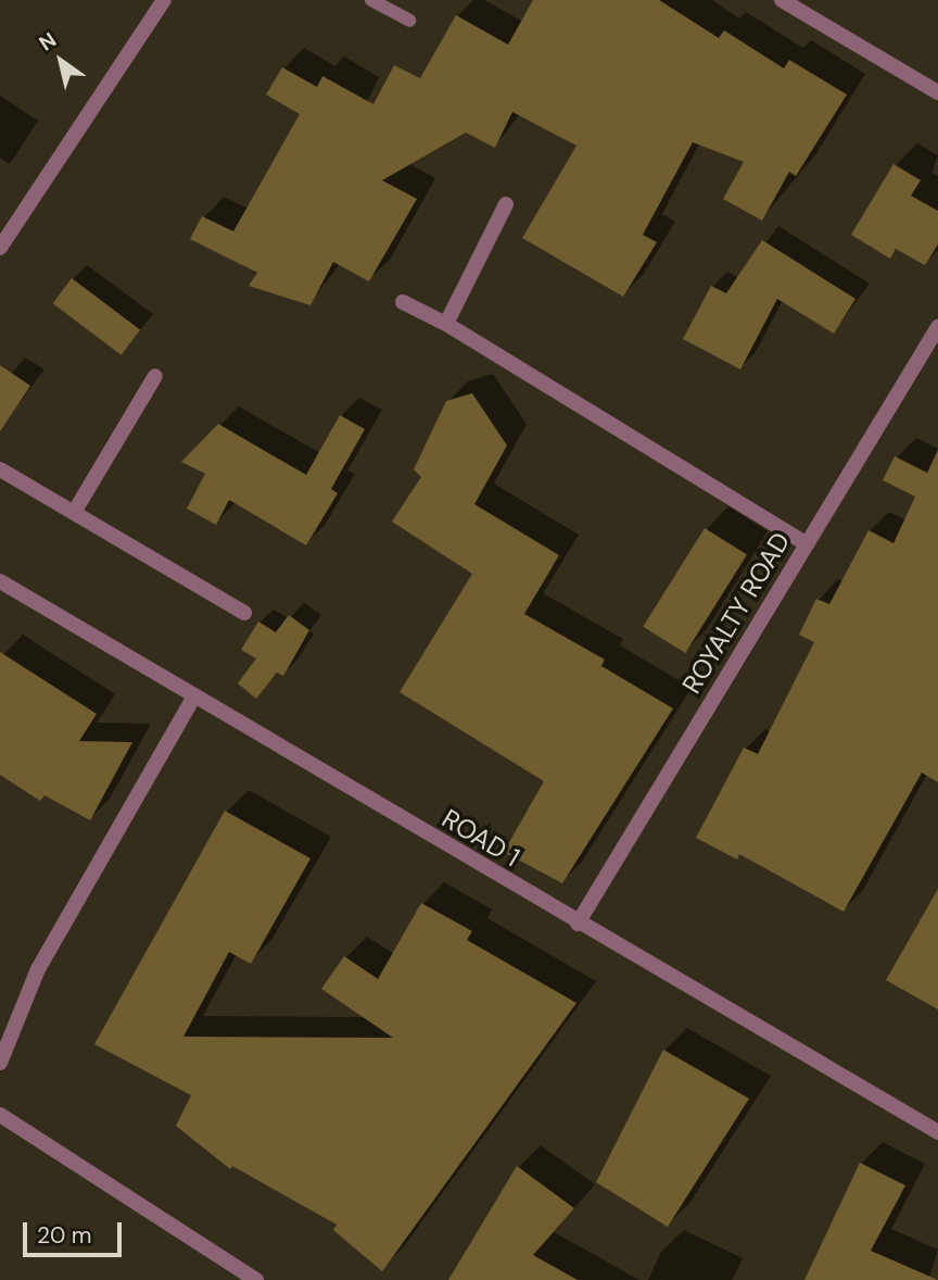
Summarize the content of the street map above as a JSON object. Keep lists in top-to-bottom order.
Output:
{
  "streets": {
    "street": ["ROYALTY ROAD", "ROAD 1"]
  },
  "crossings": [
    ["ROYALTY ROAD", "ROAD 1"]
  ],
  "scale_bar": "20 m",
  "north": "top left"
}
